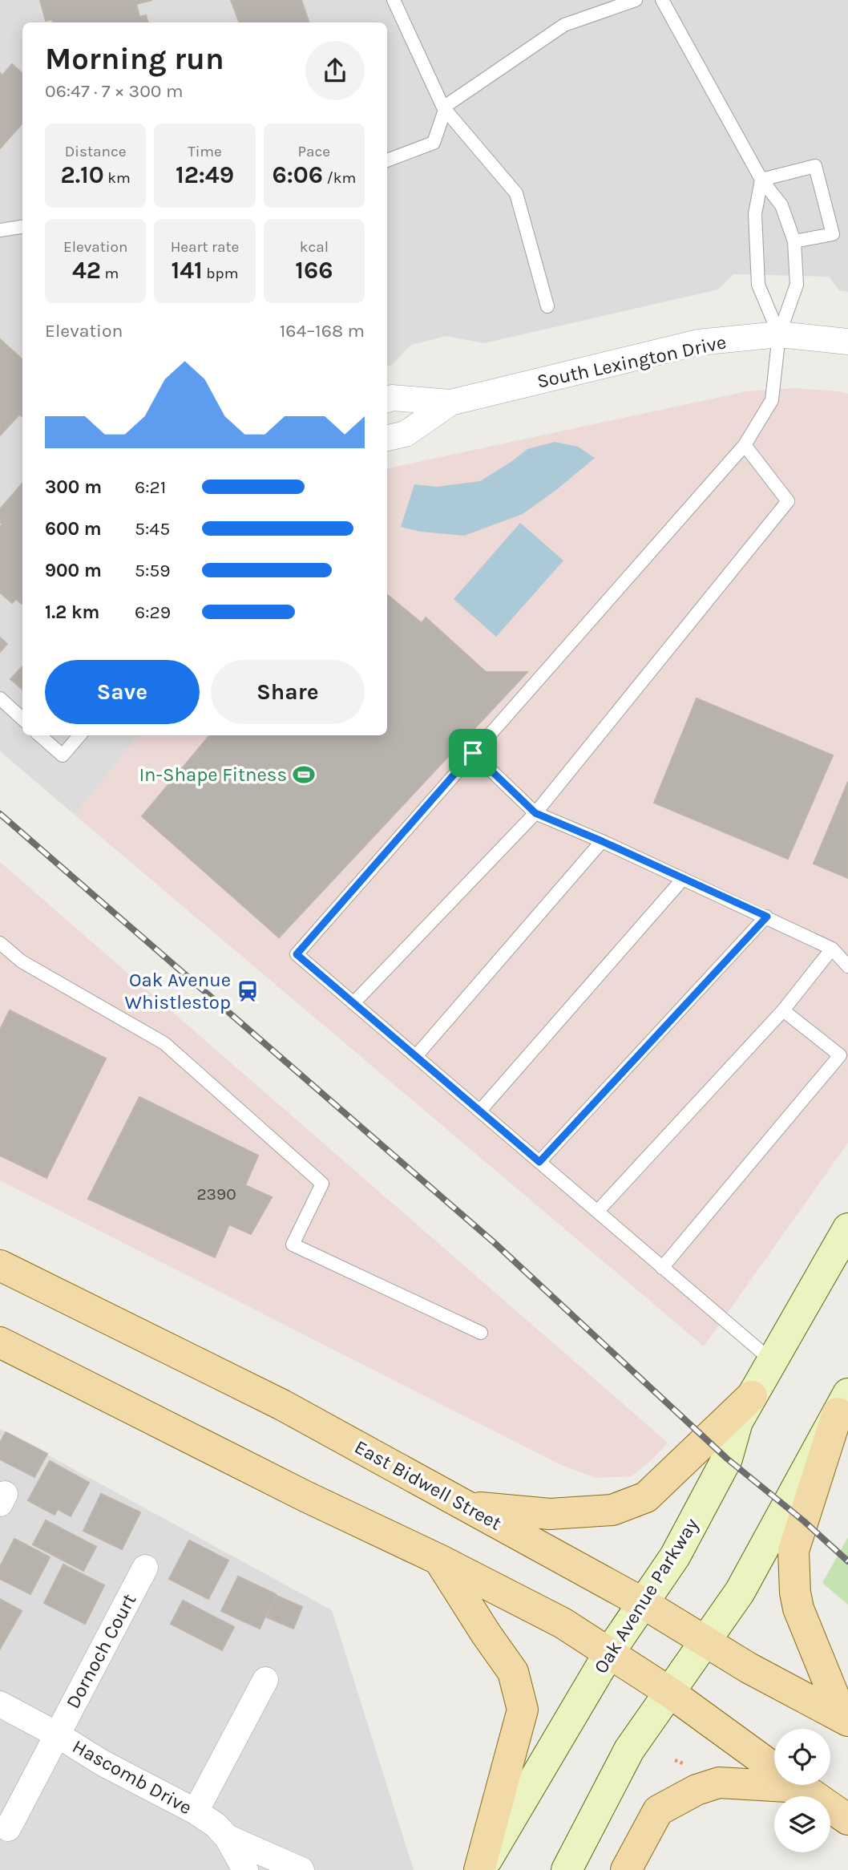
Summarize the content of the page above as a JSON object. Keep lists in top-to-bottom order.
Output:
{
  "streets": {
    "main road": ["East Bidwell Street", "Oak Avenue Parkway"],
    "street": ["South Lexington Drive", "Dornoch Court", "Hascomb Drive"]
  },
  "crossings": [
    ["East Bidwell Street", "Oak Avenue Parkway"],
    ["Dornoch Court", "Hascomb Drive"]
  ],
  "places": {
    "sports": ["In-Shape Fitness"],
    "station": ["Oak Avenue Whistlestop"]
  },
  "house_numbers": ["2390"],
  "page": {
    "heading": ["Morning run", "06:47 · 7 × 300 m"],
    "stats": [
      ["Distance", "2.10 km"],
      ["Time", "12:49"],
      ["Pace", "6:06 /km"],
      ["Elevation", "42 m"],
      ["Heart rate", "141 bpm"],
      ["kcal", "166"]
    ],
    "chart": ["Elevation", "164–168 m"],
    "list": [
      {
        "name": "300 m",
        "note": "6:21"
      },
      {
        "name": "600 m",
        "note": "5:45"
      },
      {
        "name": "900 m",
        "note": "5:59"
      },
      {
        "name": "1.2 km",
        "note": "6:29"
      }
    ],
    "buttons": ["Save", "Share"]
  }
}
